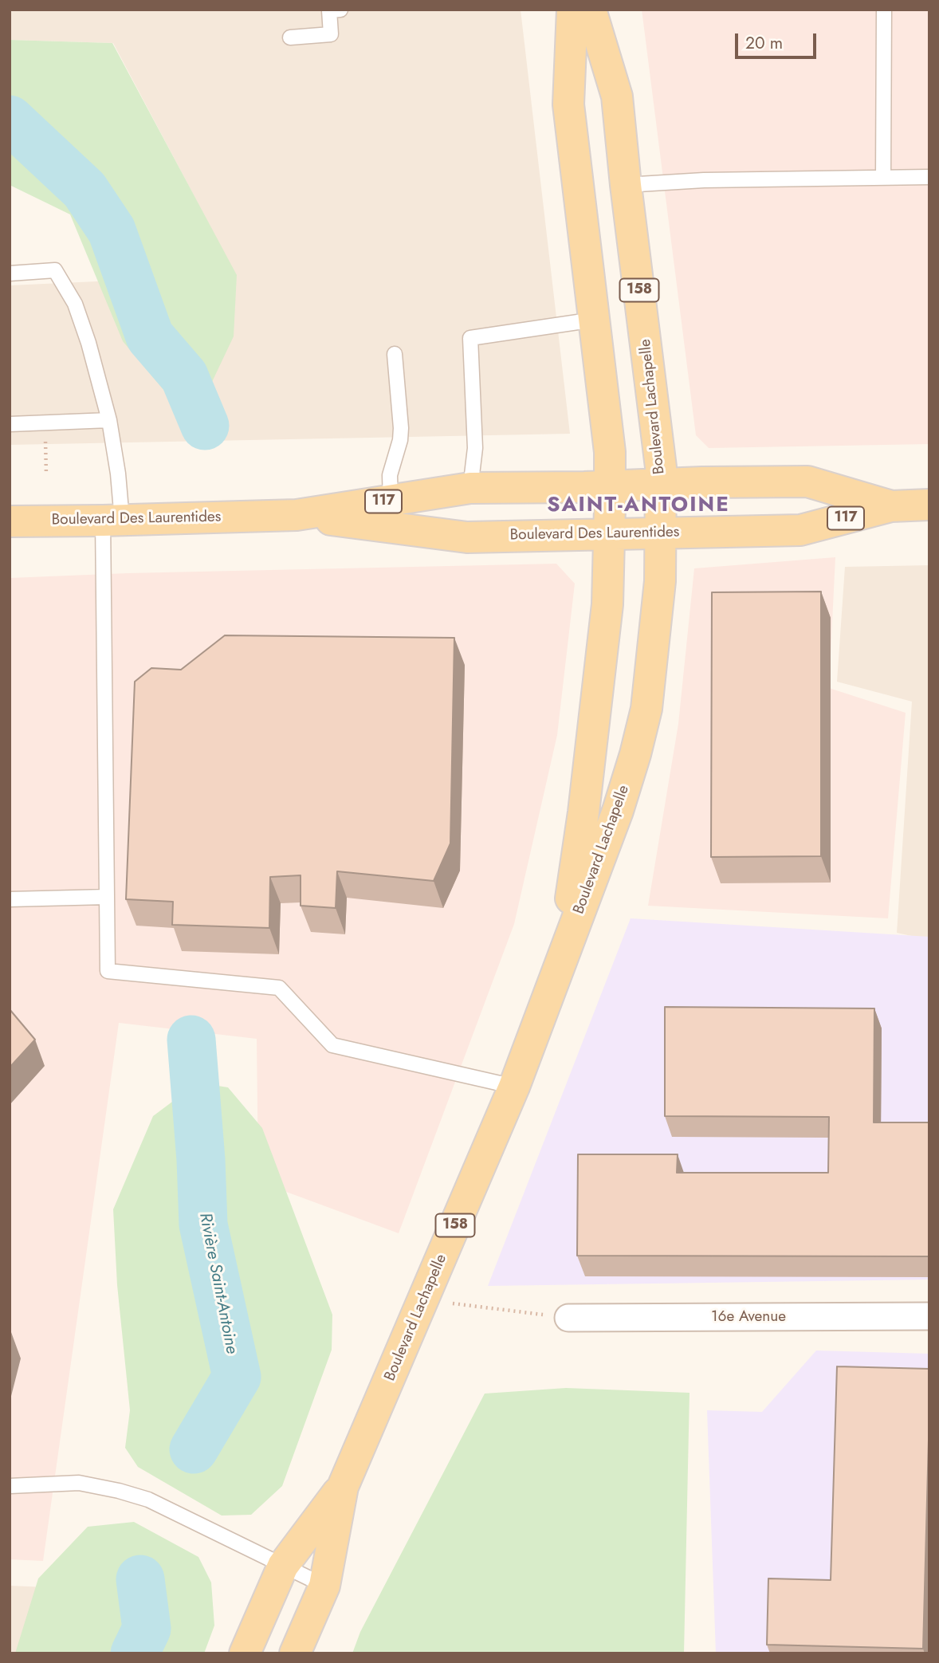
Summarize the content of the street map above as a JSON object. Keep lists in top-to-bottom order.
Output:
{
  "streets": {
    "main road": [
      "158",
      "Boulevard Lachapelle",
      "117",
      "Boulevard Des Laurentides"
    ],
    "street": ["16e Avenue"]
  },
  "crossings": [
    ["Boulevard Lachapelle", "Boulevard Des Laurentides"]
  ],
  "districts": ["SAINT-ANTOINE"],
  "water": ["Rivière Saint-Antoine"],
  "scale_bar": "20 m"
}
